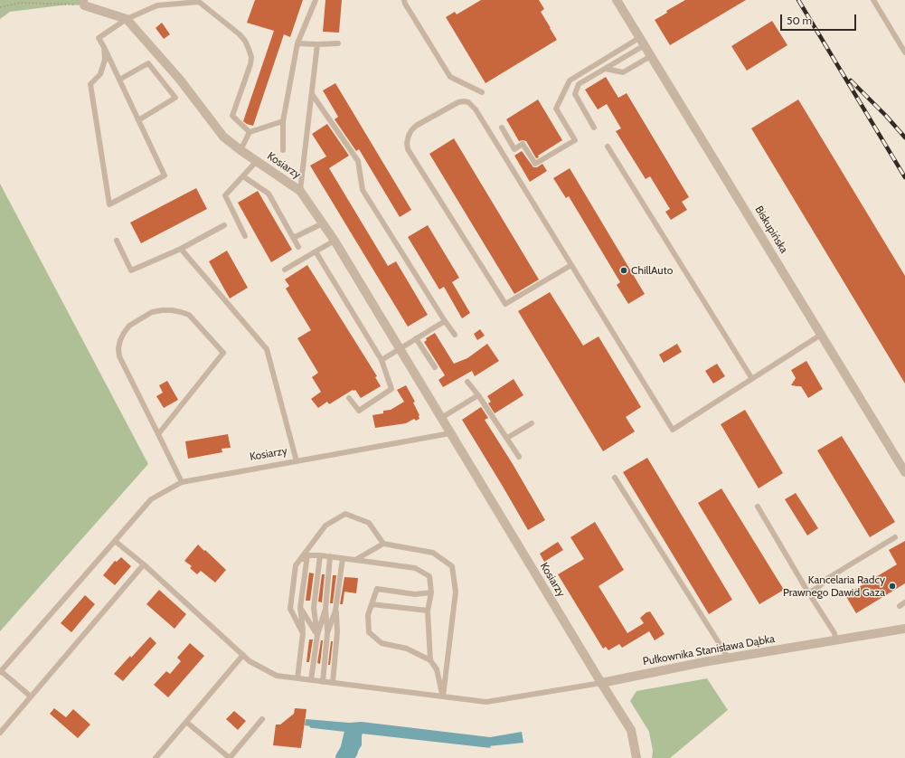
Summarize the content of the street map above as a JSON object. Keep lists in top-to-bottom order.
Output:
{
  "streets": {
    "street": ["Kosiarzy", "Biskupińska", "Pułkownika Stanisława Dąbka"]
  },
  "crossings": [
    ["Kosiarzy", "Pułkownika Stanisława Dąbka"]
  ],
  "places": ["ChillAuto", "Kancelaria Radcy Prawnego Dawid Gaza"],
  "scale_bar": "50 m"
}
